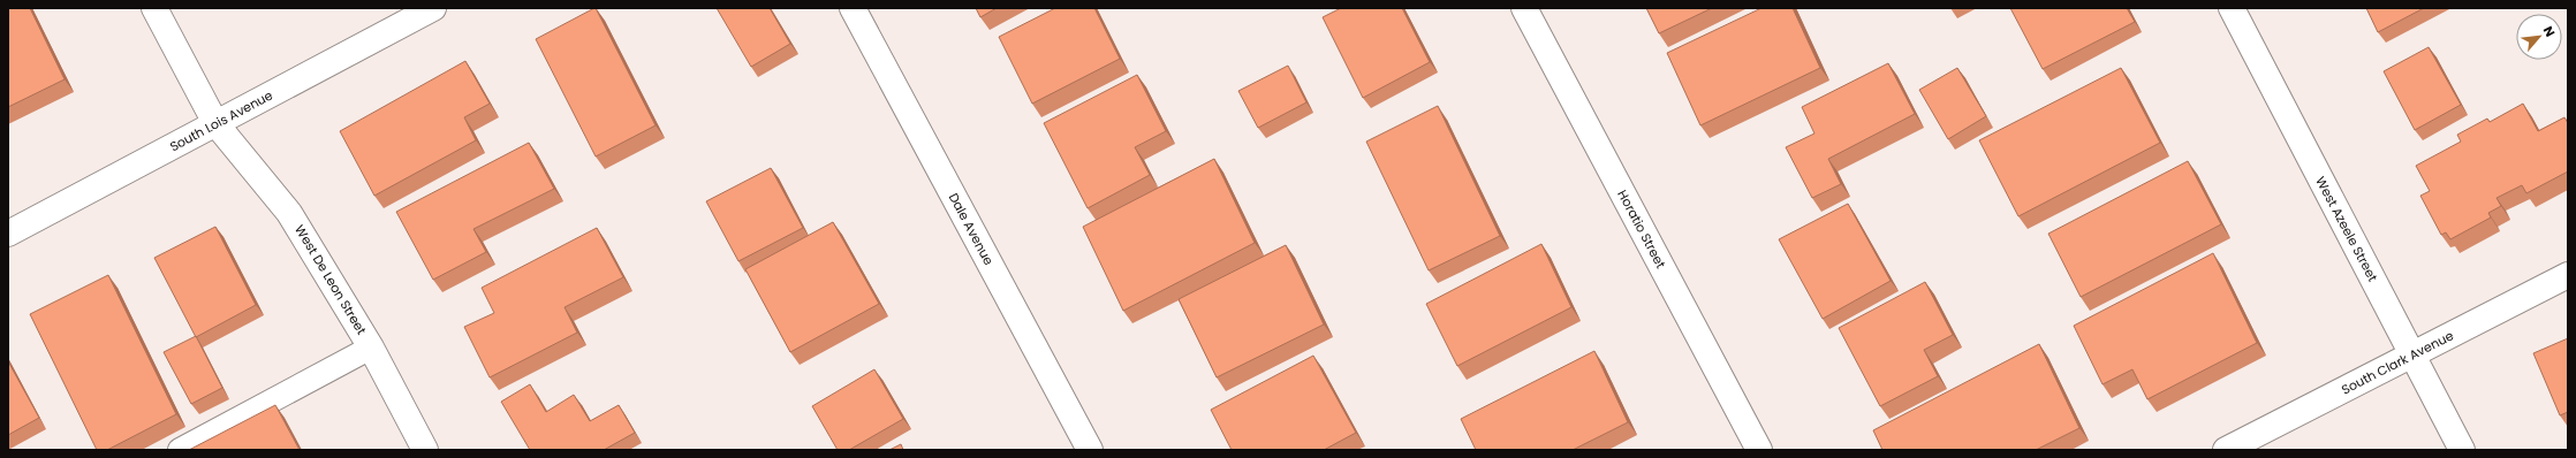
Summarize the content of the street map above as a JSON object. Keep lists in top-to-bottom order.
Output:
{
  "streets": {
    "street": [
      "South Lois Avenue",
      "Dale Avenue",
      "Horatio Street",
      "West Azeele Street",
      "West De Leon Street",
      "South Clark Avenue"
    ]
  },
  "crossings": [
    ["South Lois Avenue", "West De Leon Street"],
    ["West Azeele Street", "South Clark Avenue"]
  ],
  "north": "top right"
}
